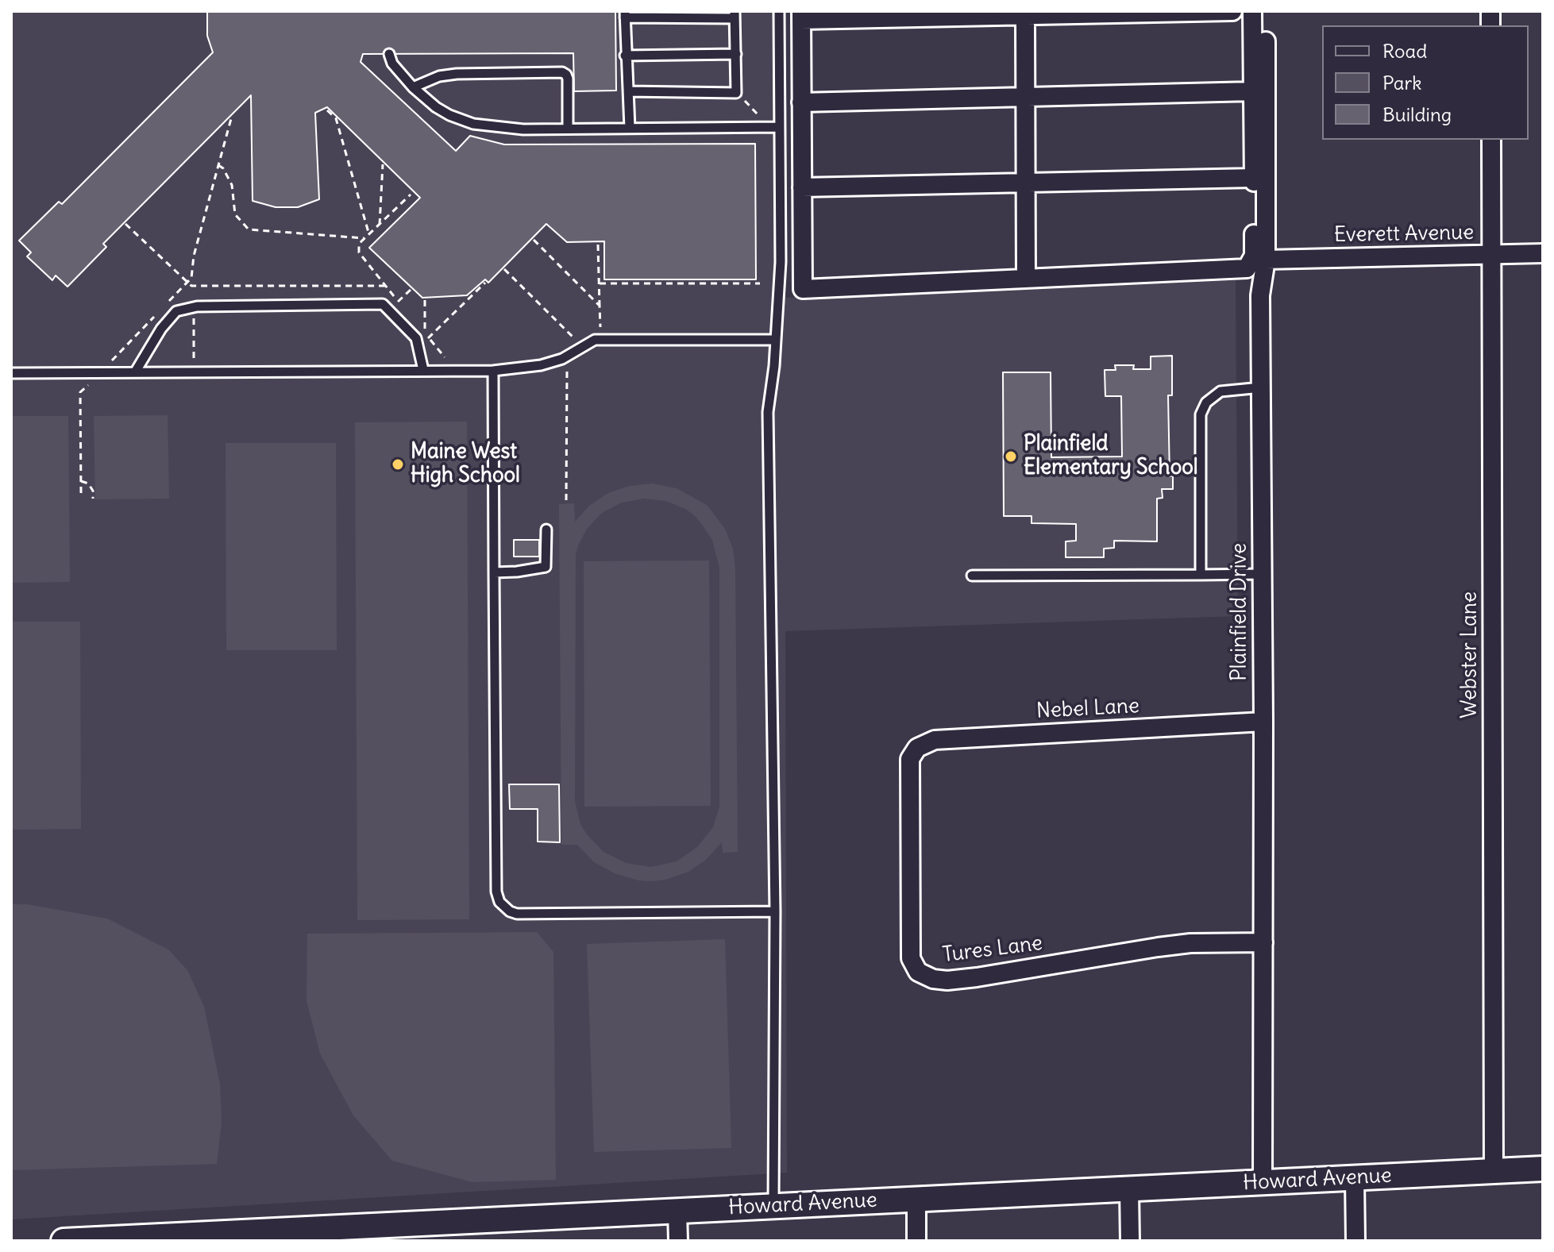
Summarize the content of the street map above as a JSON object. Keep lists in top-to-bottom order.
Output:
{
  "streets": {
    "street": [
      "Everett Avenue",
      "Plainfield Drive",
      "Webster Lane",
      "Nebel Lane",
      "Tures Lane",
      "Howard Avenue"
    ]
  },
  "crossings": [
    ["Everett Avenue", "Plainfield Drive"],
    ["Everett Avenue", "Webster Lane"],
    ["Plainfield Drive", "Nebel Lane"],
    ["Plainfield Drive", "Tures Lane"],
    ["Plainfield Drive", "Howard Avenue"],
    ["Webster Lane", "Howard Avenue"],
    ["Nebel Lane", "Tures Lane"]
  ],
  "places": ["Plainfield Elementary School", "Maine West High School"],
  "legend": ["Road", "Park", "Building"]
}
